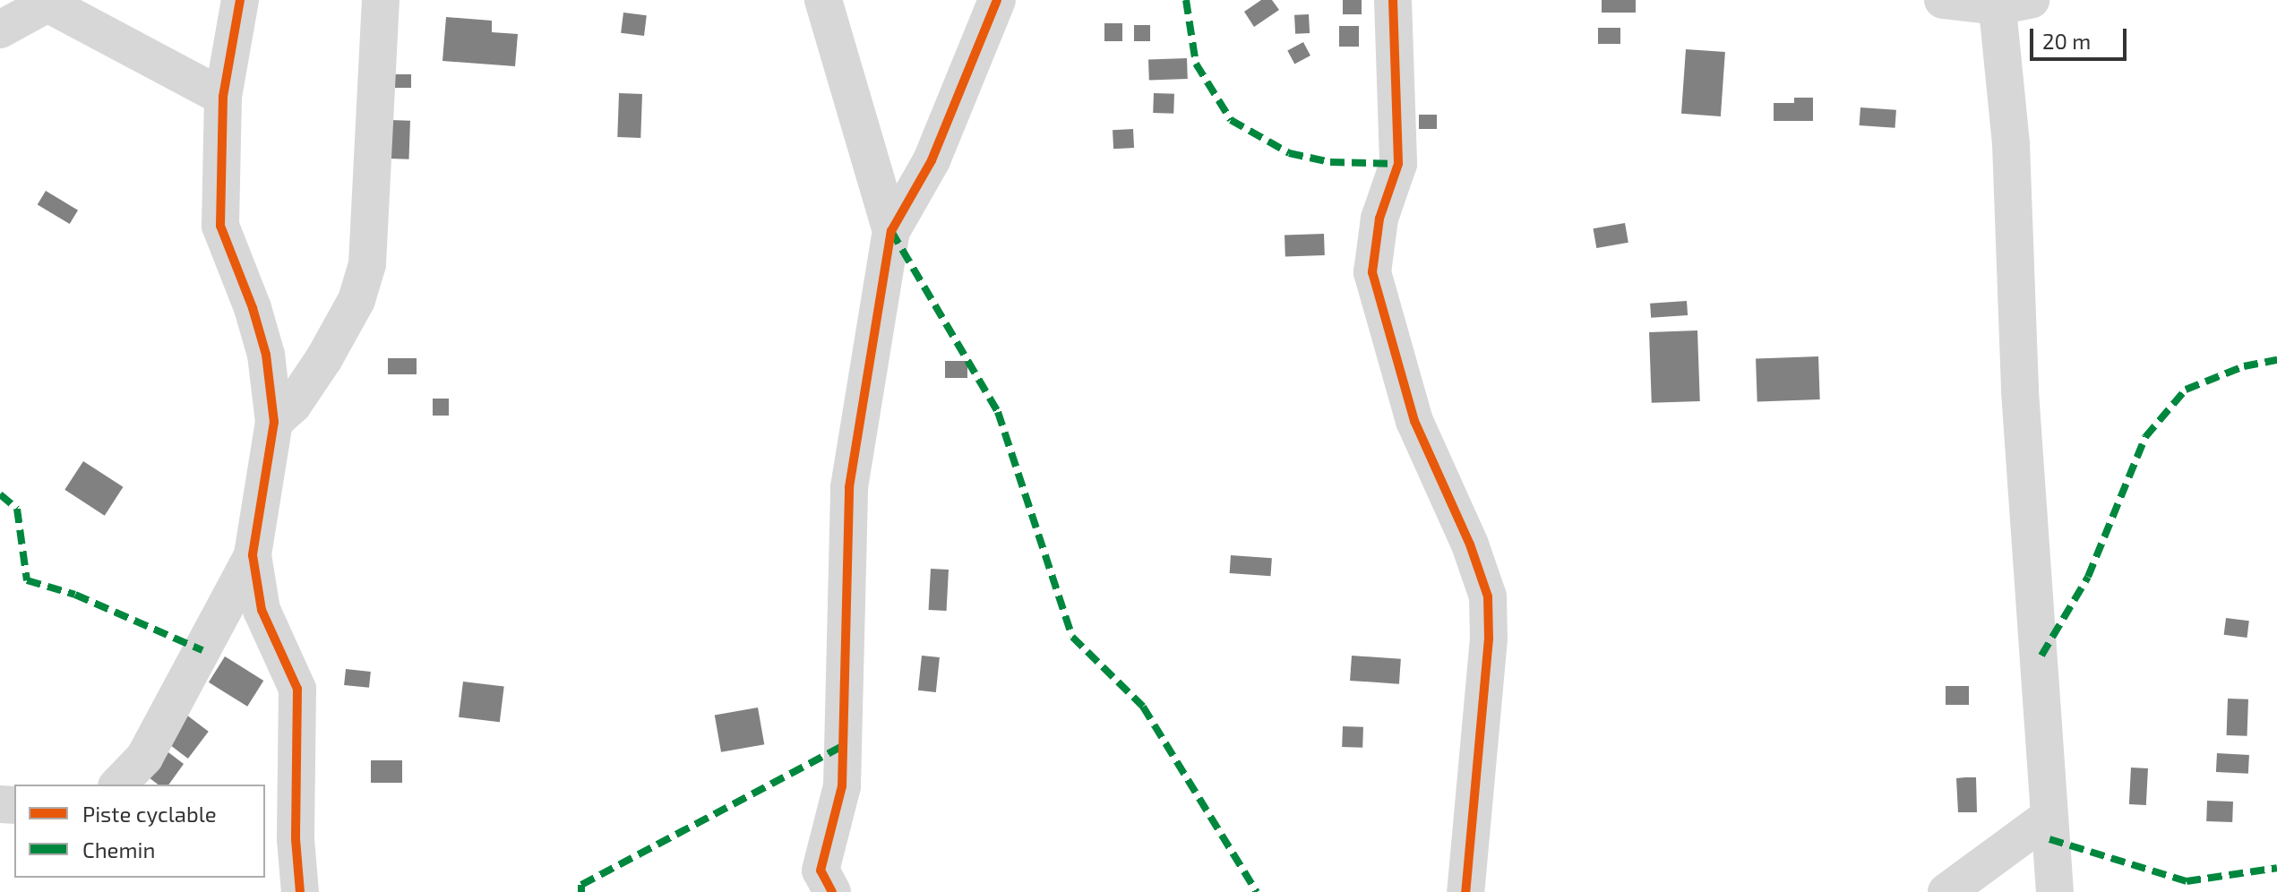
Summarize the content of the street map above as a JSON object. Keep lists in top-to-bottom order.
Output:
{
  "legend": ["Piste cyclable", "Chemin"],
  "scale_bar": "20 m"
}
